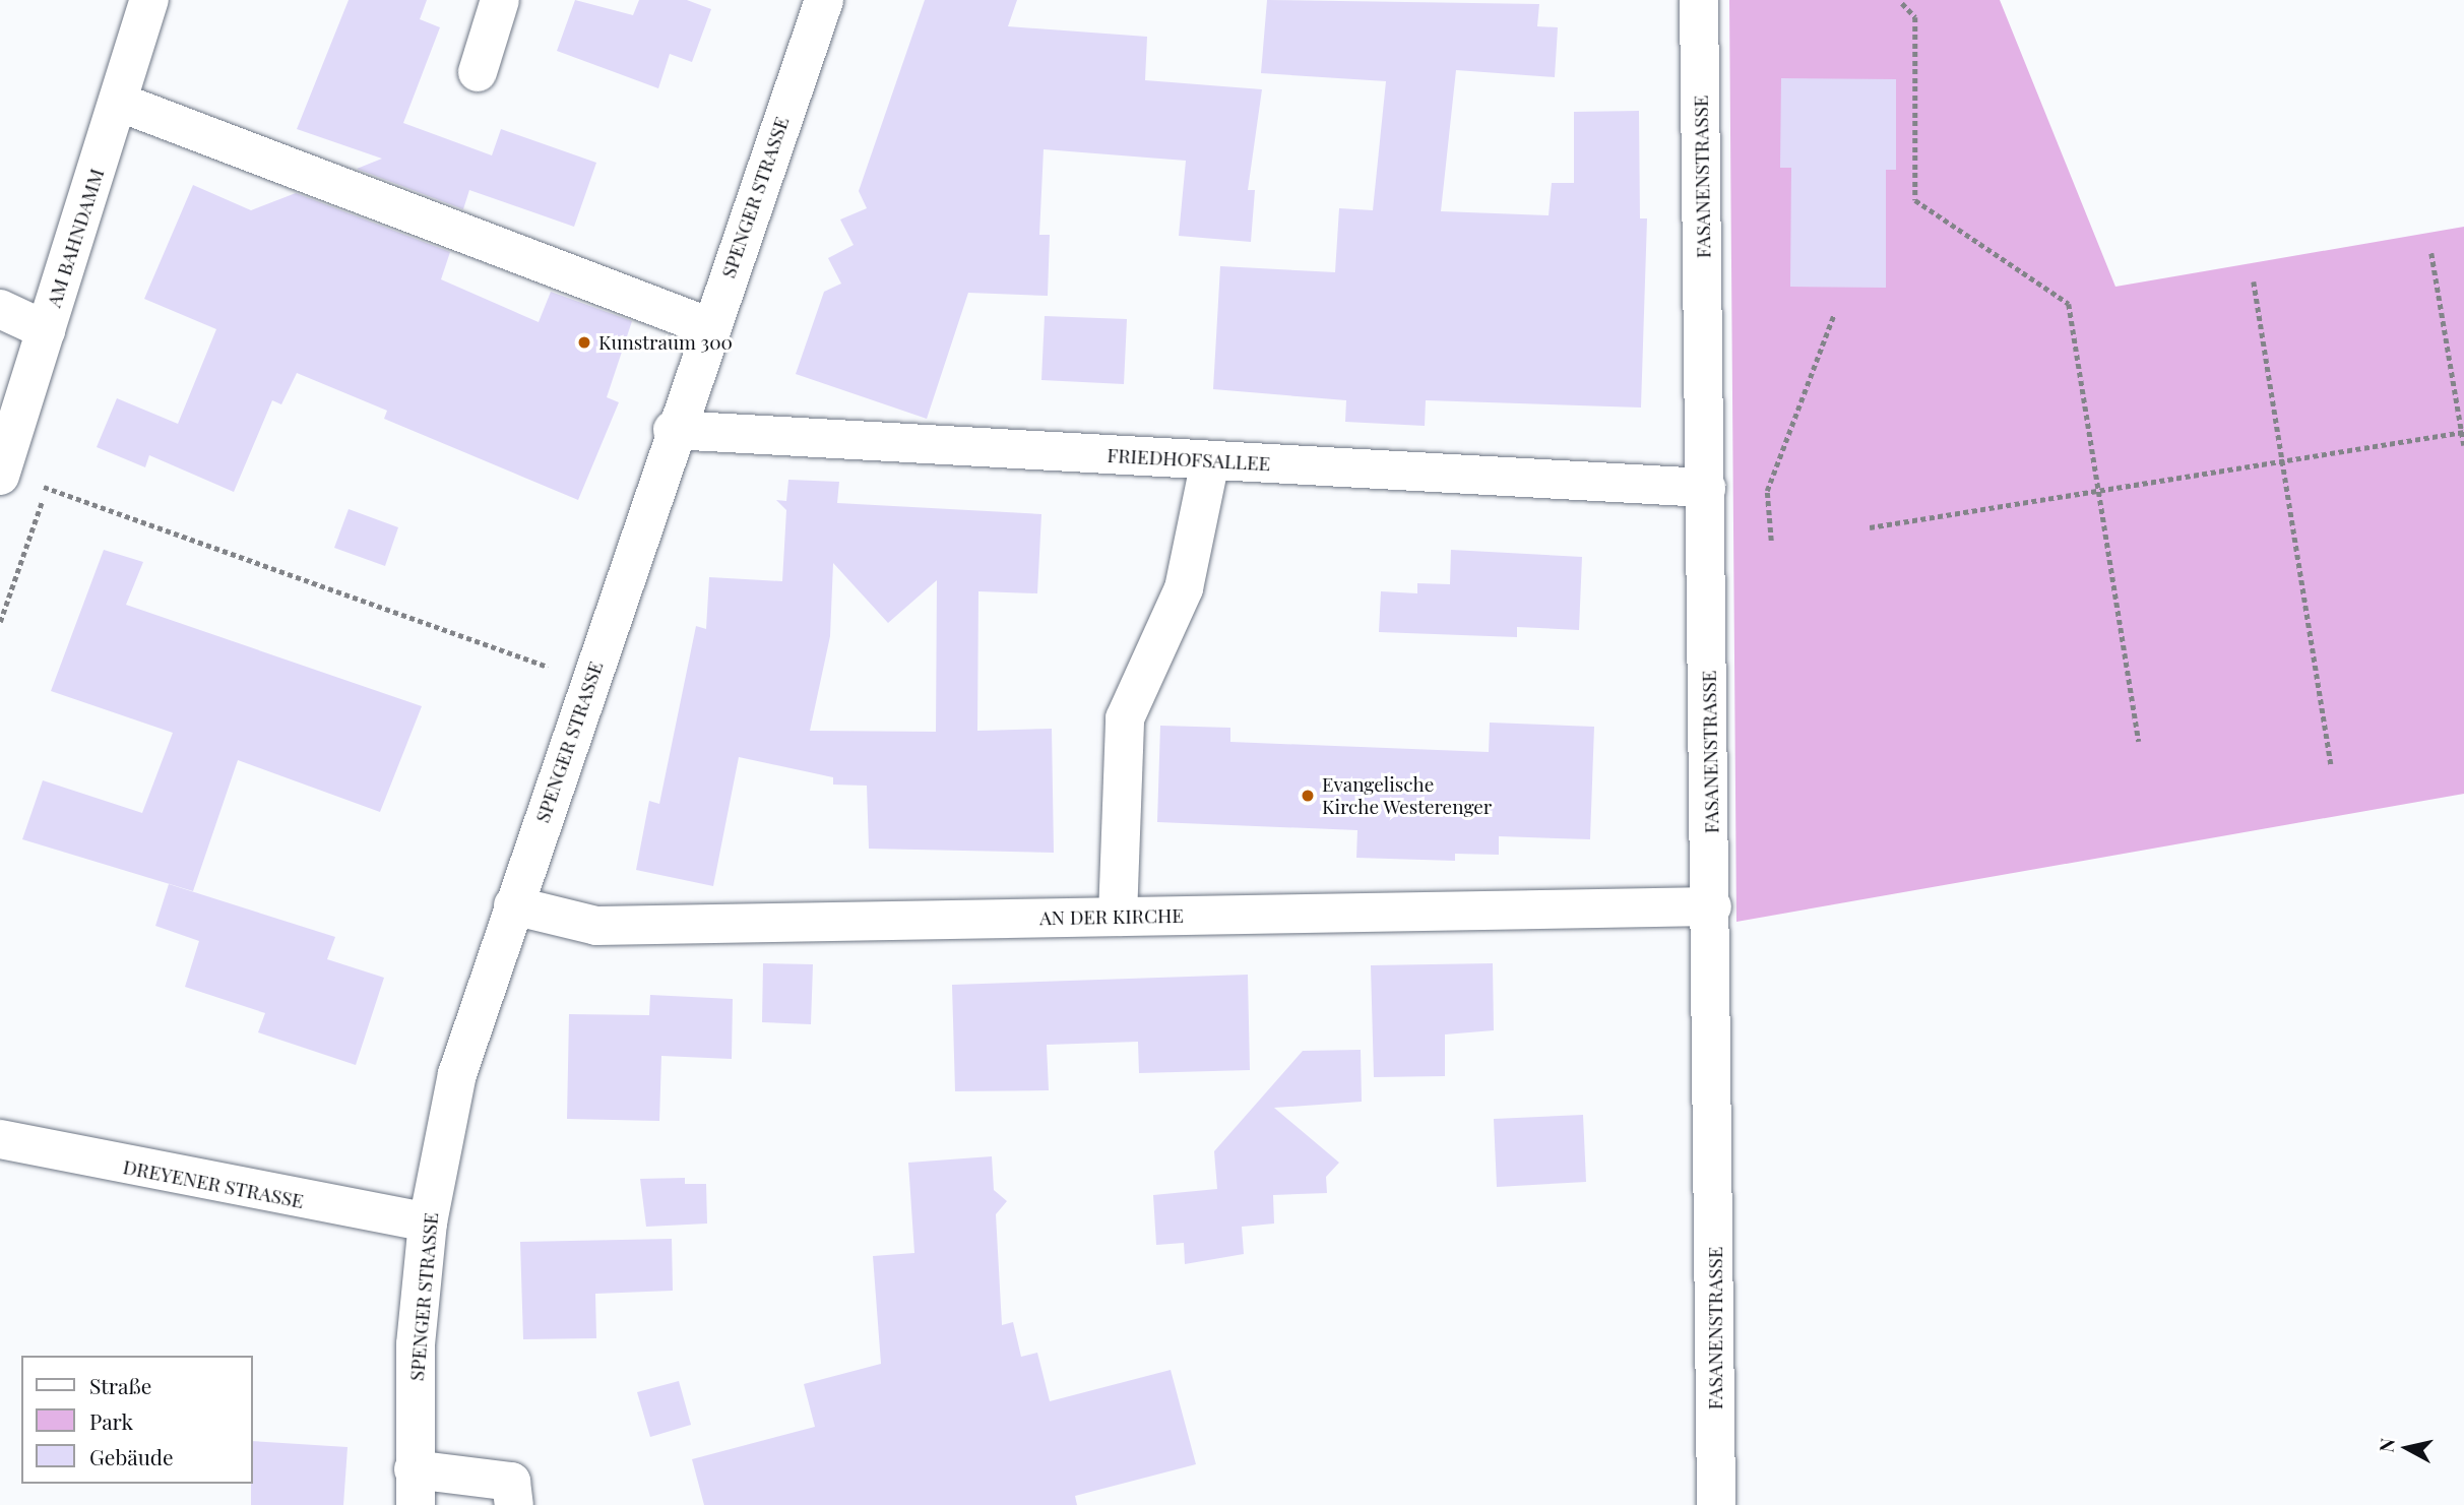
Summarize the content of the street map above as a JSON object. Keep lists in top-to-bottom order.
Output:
{
  "streets": {
    "street": [
      "FASANENSTRASSE",
      "SPENGER STRASSE",
      "AM BAHNDAMM",
      "FRIEDHOFSALLEE",
      "AN DER KIRCHE",
      "DREYENER STRASSE"
    ]
  },
  "crossings": [
    ["FASANENSTRASSE", "FRIEDHOFSALLEE"],
    ["FASANENSTRASSE", "AN DER KIRCHE"],
    ["SPENGER STRASSE", "FRIEDHOFSALLEE"],
    ["SPENGER STRASSE", "AN DER KIRCHE"],
    ["SPENGER STRASSE", "DREYENER STRASSE"]
  ],
  "places": ["Kunstraum 300", "Evangelische Kirche Westerenger"],
  "legend": ["Straße", "Park", "Gebäude"],
  "north": "left"
}
